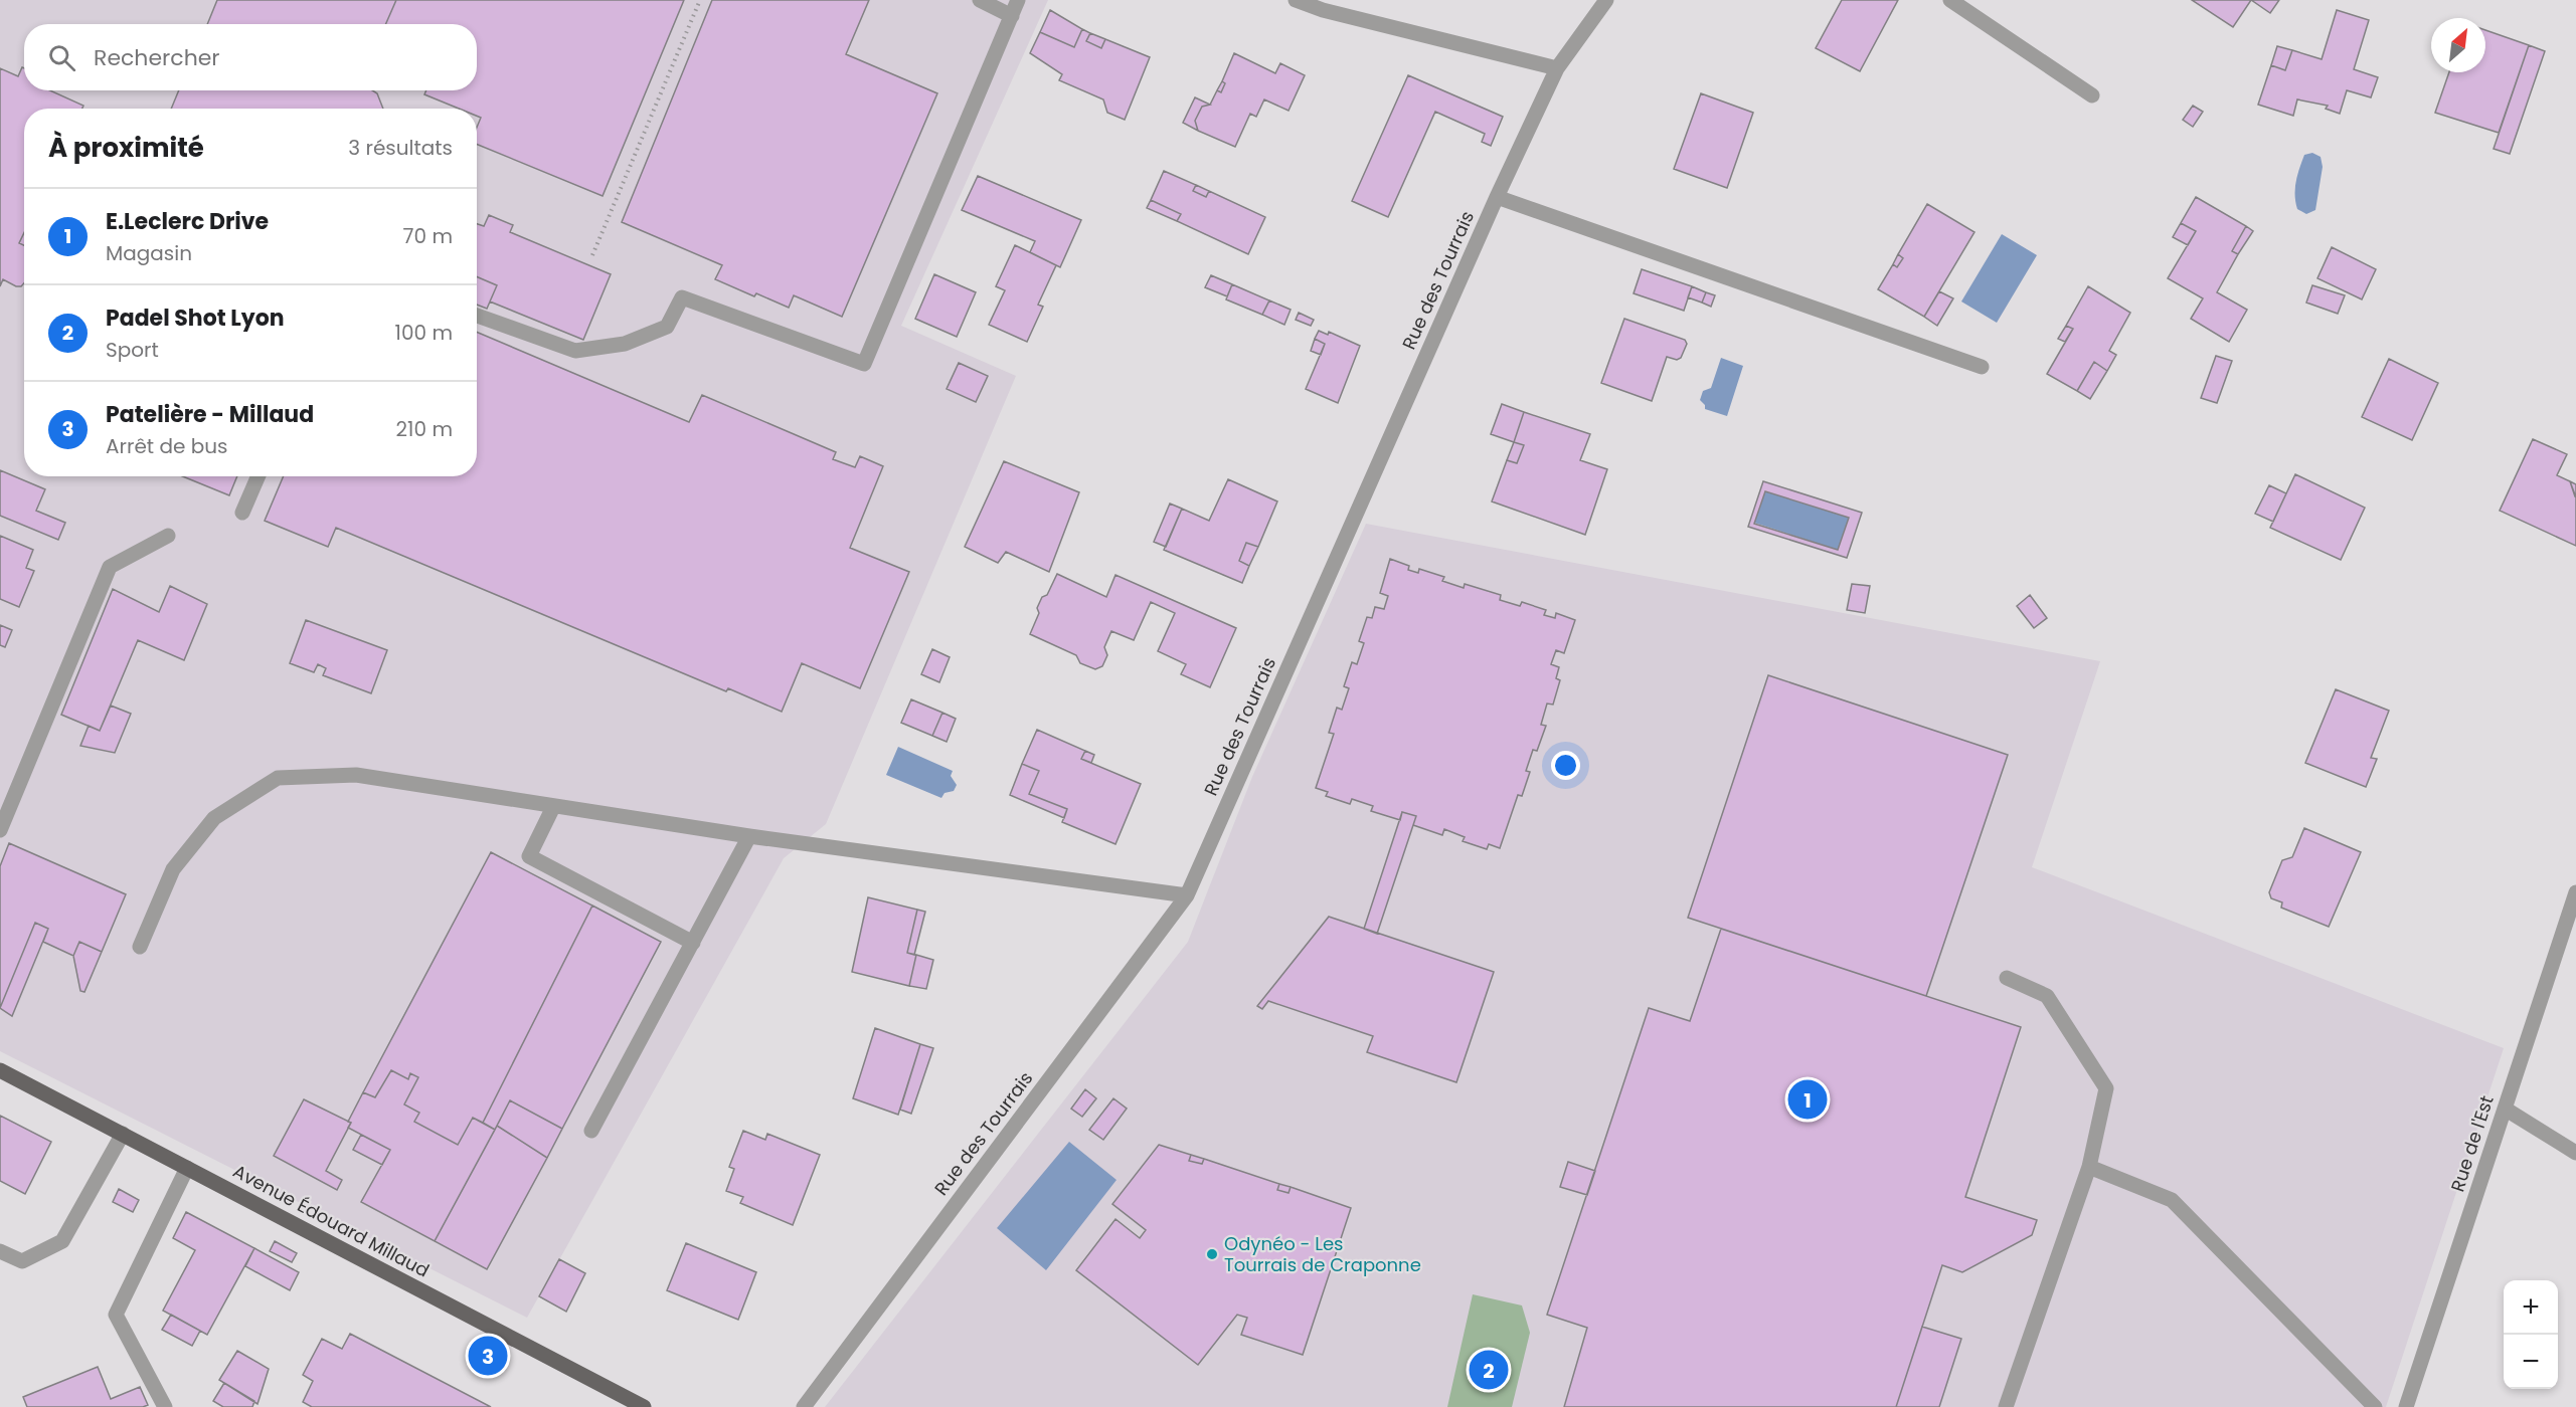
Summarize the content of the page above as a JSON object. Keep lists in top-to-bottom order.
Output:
{
  "streets": {
    "main road": ["Avenue Édouard Millaud"],
    "street": ["Rue des Tourrais", "Rue de l'Est"]
  },
  "places": ["Odynéo - Les Tourrais de Craponne"],
  "north": "top right",
  "page": {
    "search": "Rechercher",
    "heading": ["À proximité", "3 résultats"],
    "list": [
      {
        "mark": "1",
        "name": "E.Leclerc Drive",
        "note": "Magasin",
        "value": "70 m"
      },
      {
        "mark": "2",
        "name": "Padel Shot Lyon",
        "note": "Sport",
        "value": "100 m"
      },
      {
        "mark": "3",
        "name": "Patelière - Millaud",
        "note": "Arrêt de bus",
        "value": "210 m"
      }
    ],
    "pins": ["1", "3", "2"],
    "map_buttons": ["+", "−"]
  }
}
